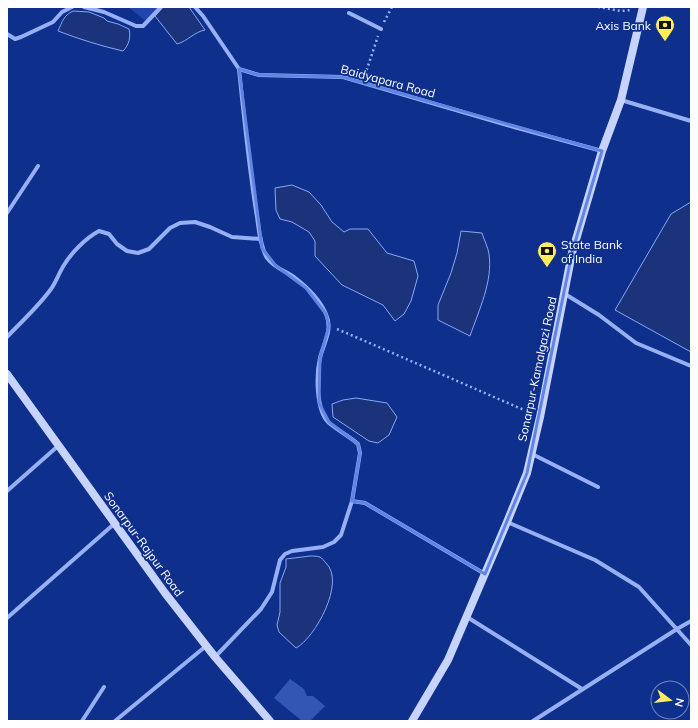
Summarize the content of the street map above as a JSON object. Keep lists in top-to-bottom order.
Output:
{
  "streets": {
    "main road": ["Sonarpur-Kamalgazi Road", "Sonarpur-Rajpur Road"],
    "street": ["Baidyapara Road"]
  },
  "crossings": [
    ["Baidyapara Road", "Sonarpur-Kamalgazi Road"]
  ],
  "places": {
    "bank": ["Axis Bank", "State Bank of India"]
  },
  "north": "right"
}
